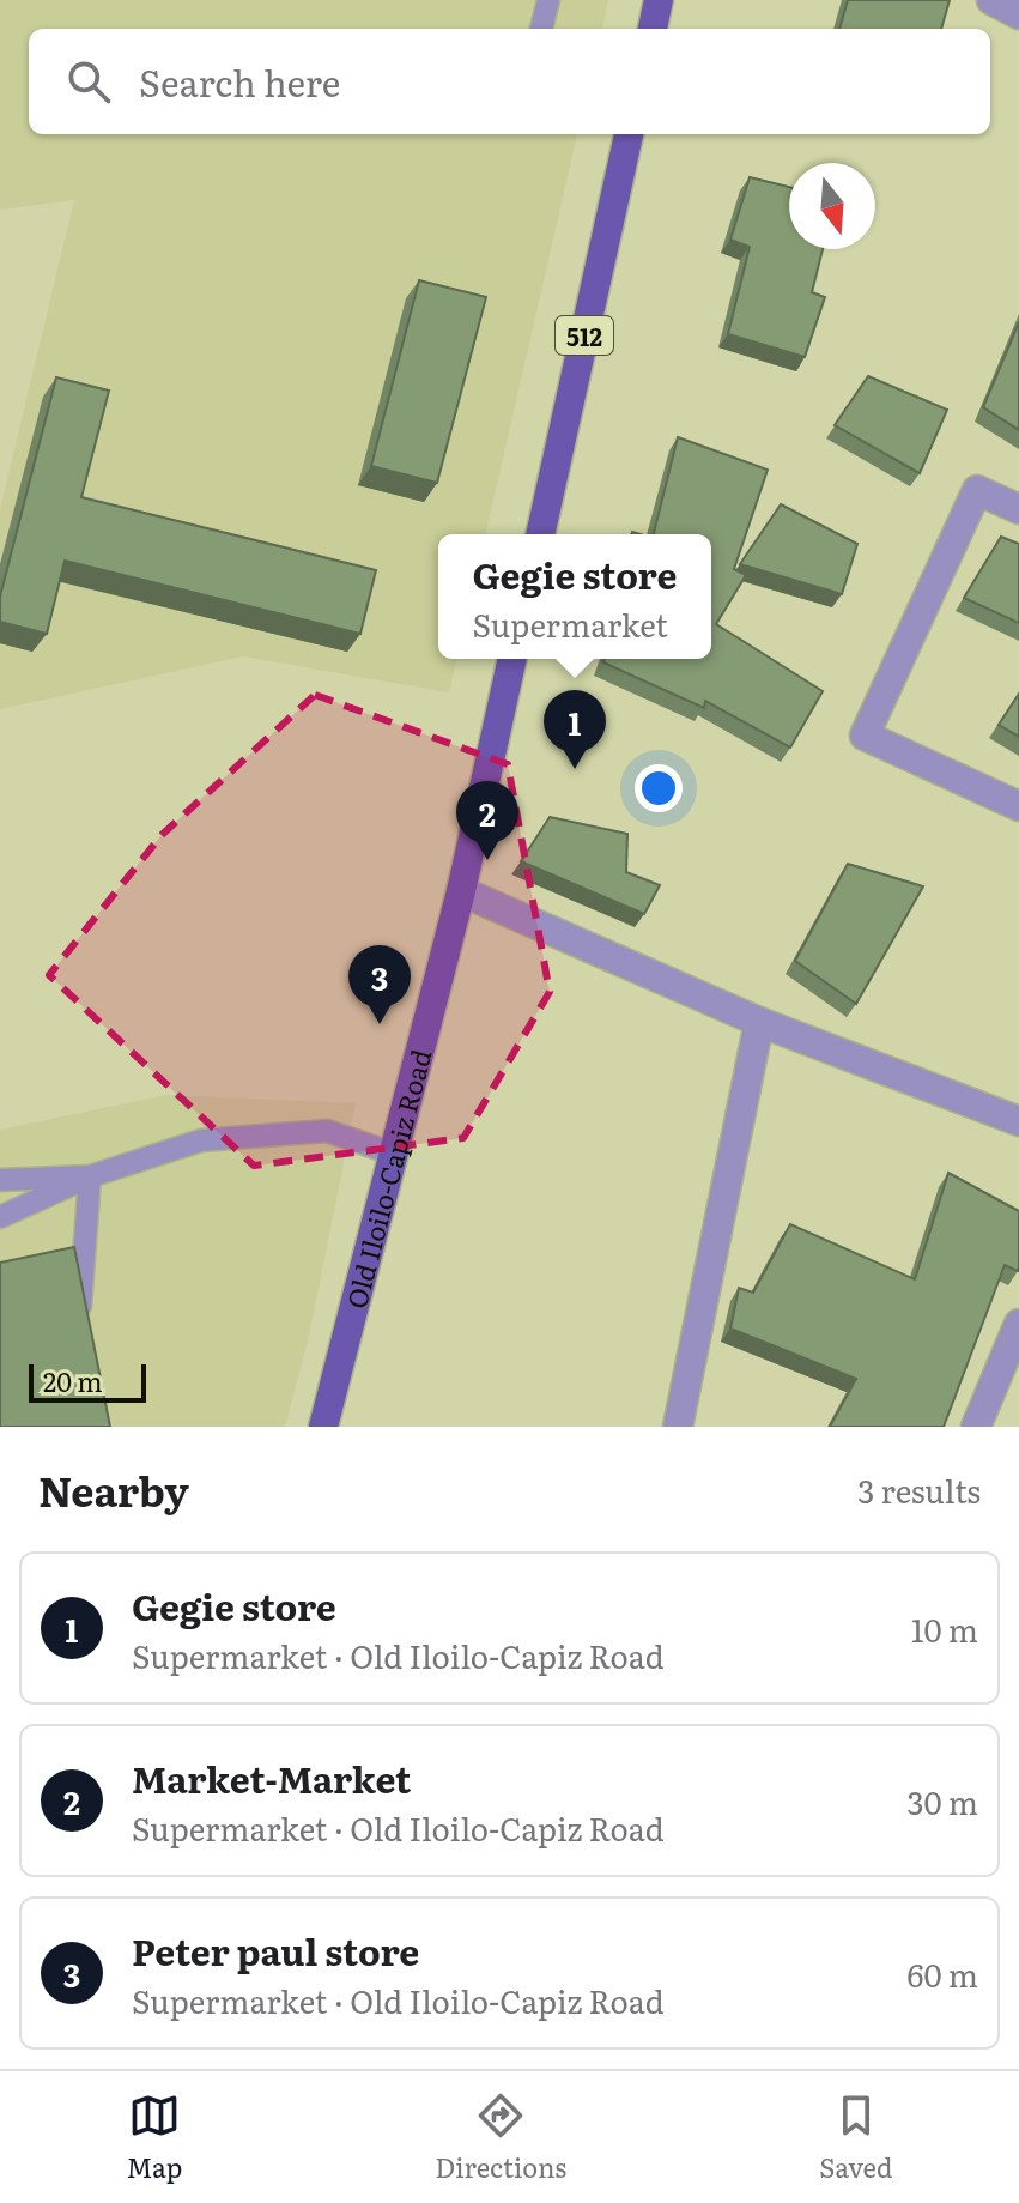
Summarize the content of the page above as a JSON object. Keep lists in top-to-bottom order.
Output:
{
  "streets": {
    "main road": ["512", "Old Iloilo-Capiz Road"]
  },
  "scale_bar": "20 m",
  "north": "bottom",
  "page": {
    "search": "Search here",
    "popup": ["Gegie store", "Supermarket"],
    "pins": ["1", "2", "3"],
    "scale": "20 m",
    "heading": ["Nearby", "3 results"],
    "list": [
      {
        "mark": "1",
        "name": "Gegie store",
        "note": "Supermarket · Old Iloilo-Capiz Road",
        "value": "10 m"
      },
      {
        "mark": "2",
        "name": "Market-Market",
        "note": "Supermarket · Old Iloilo-Capiz Road",
        "value": "30 m"
      },
      {
        "mark": "3",
        "name": "Peter paul store",
        "note": "Supermarket · Old Iloilo-Capiz Road",
        "value": "60 m"
      }
    ],
    "nav": ["Map", "Directions", "Saved"]
  }
}
